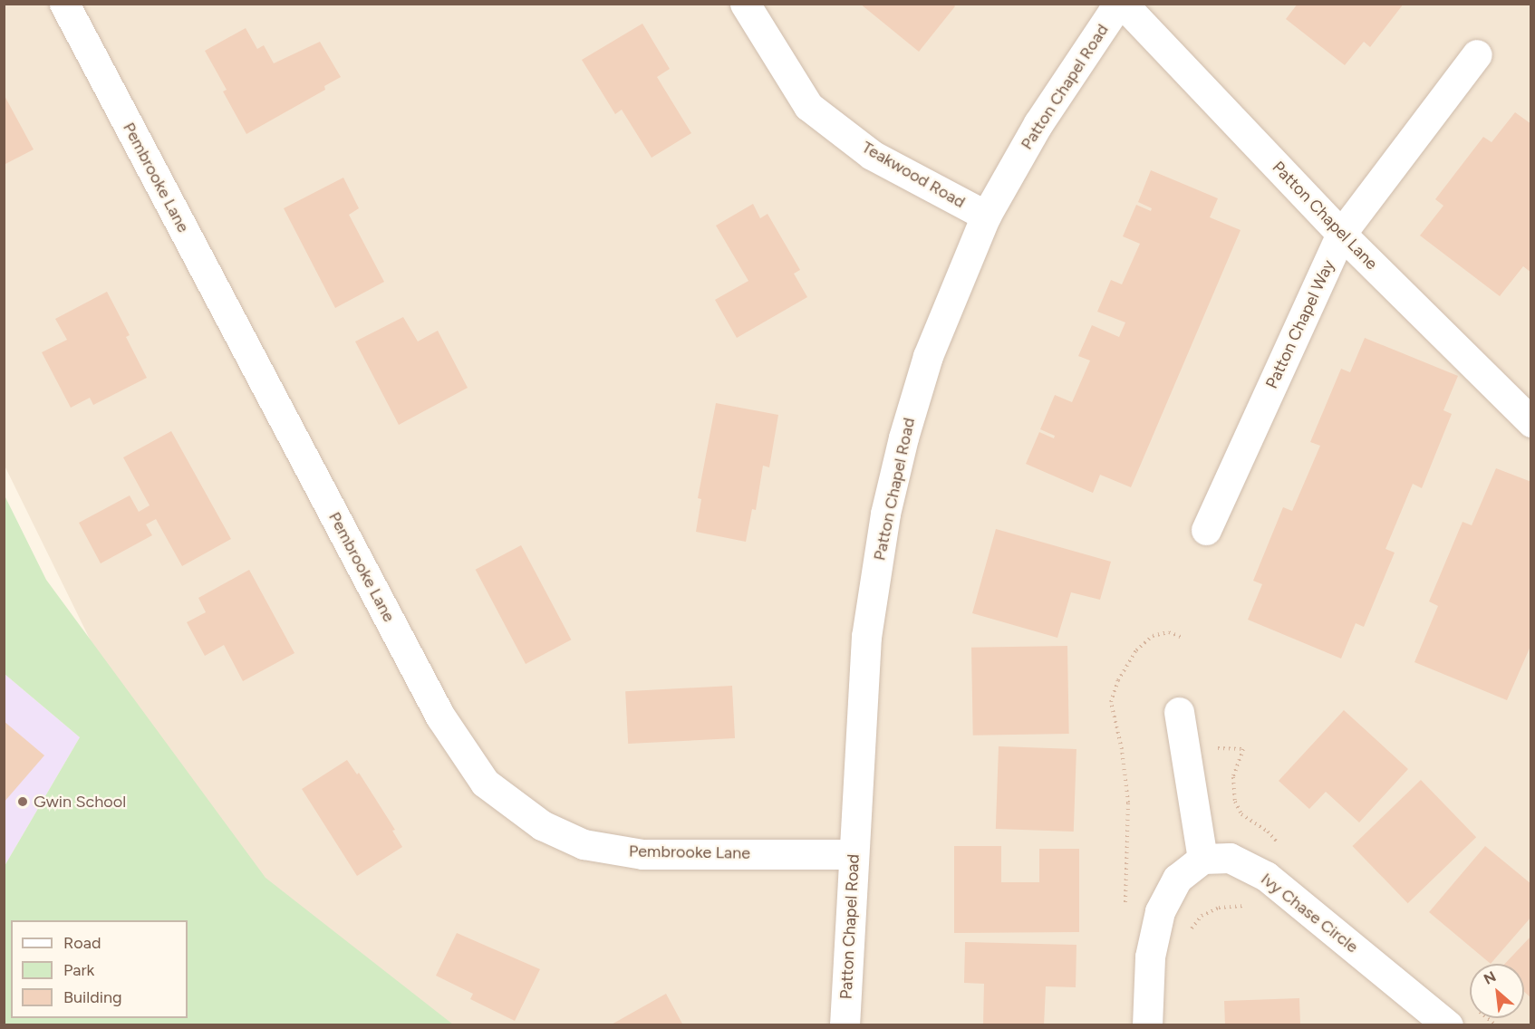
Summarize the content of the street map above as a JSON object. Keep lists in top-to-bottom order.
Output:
{
  "streets": {
    "street": [
      "Patton Chapel Road",
      "Teakwood Road",
      "Pembrooke Lane",
      "Patton Chapel Lane",
      "Patton Chapel Way",
      "Ivy Chase Circle"
    ]
  },
  "crossings": [
    ["Patton Chapel Road", "Teakwood Road"],
    ["Patton Chapel Road", "Pembrooke Lane"],
    ["Patton Chapel Lane", "Patton Chapel Way"]
  ],
  "places": ["Gwin School"],
  "legend": ["Road", "Park", "Building"],
  "north": "top left"
}
